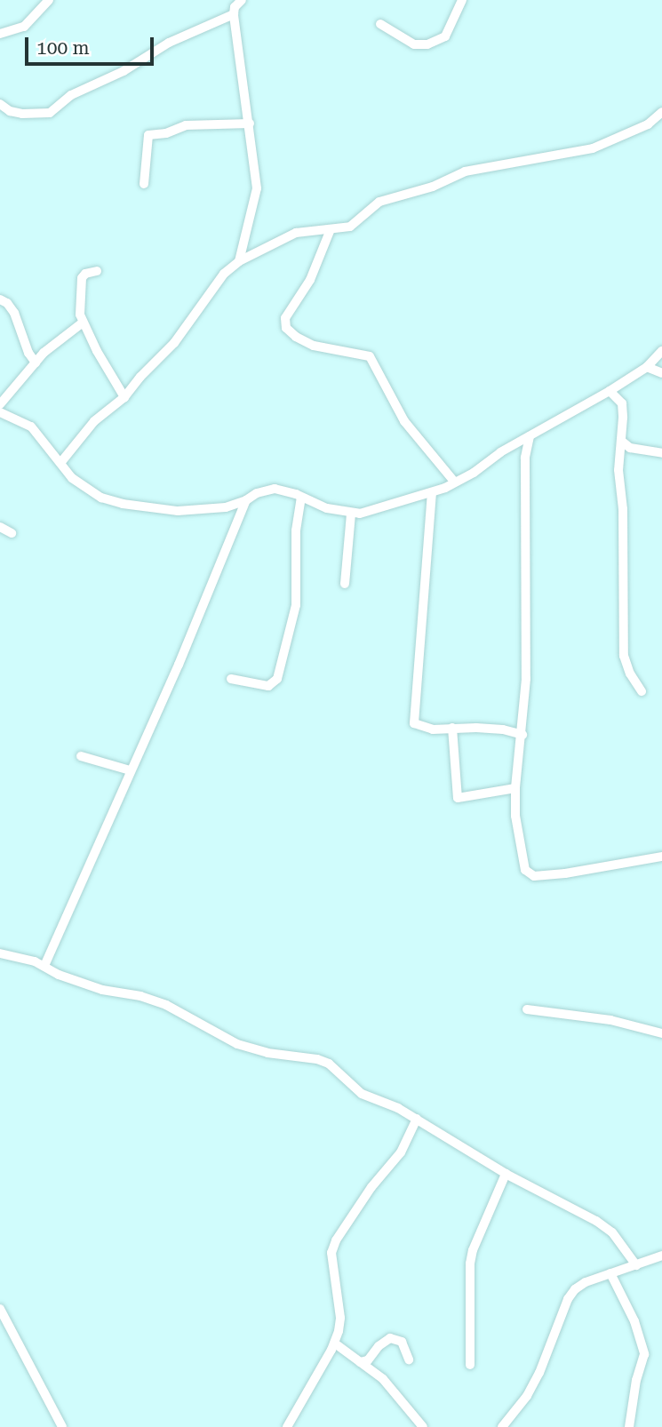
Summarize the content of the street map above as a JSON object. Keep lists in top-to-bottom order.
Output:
{
  "scale_bar": "100 m"
}
